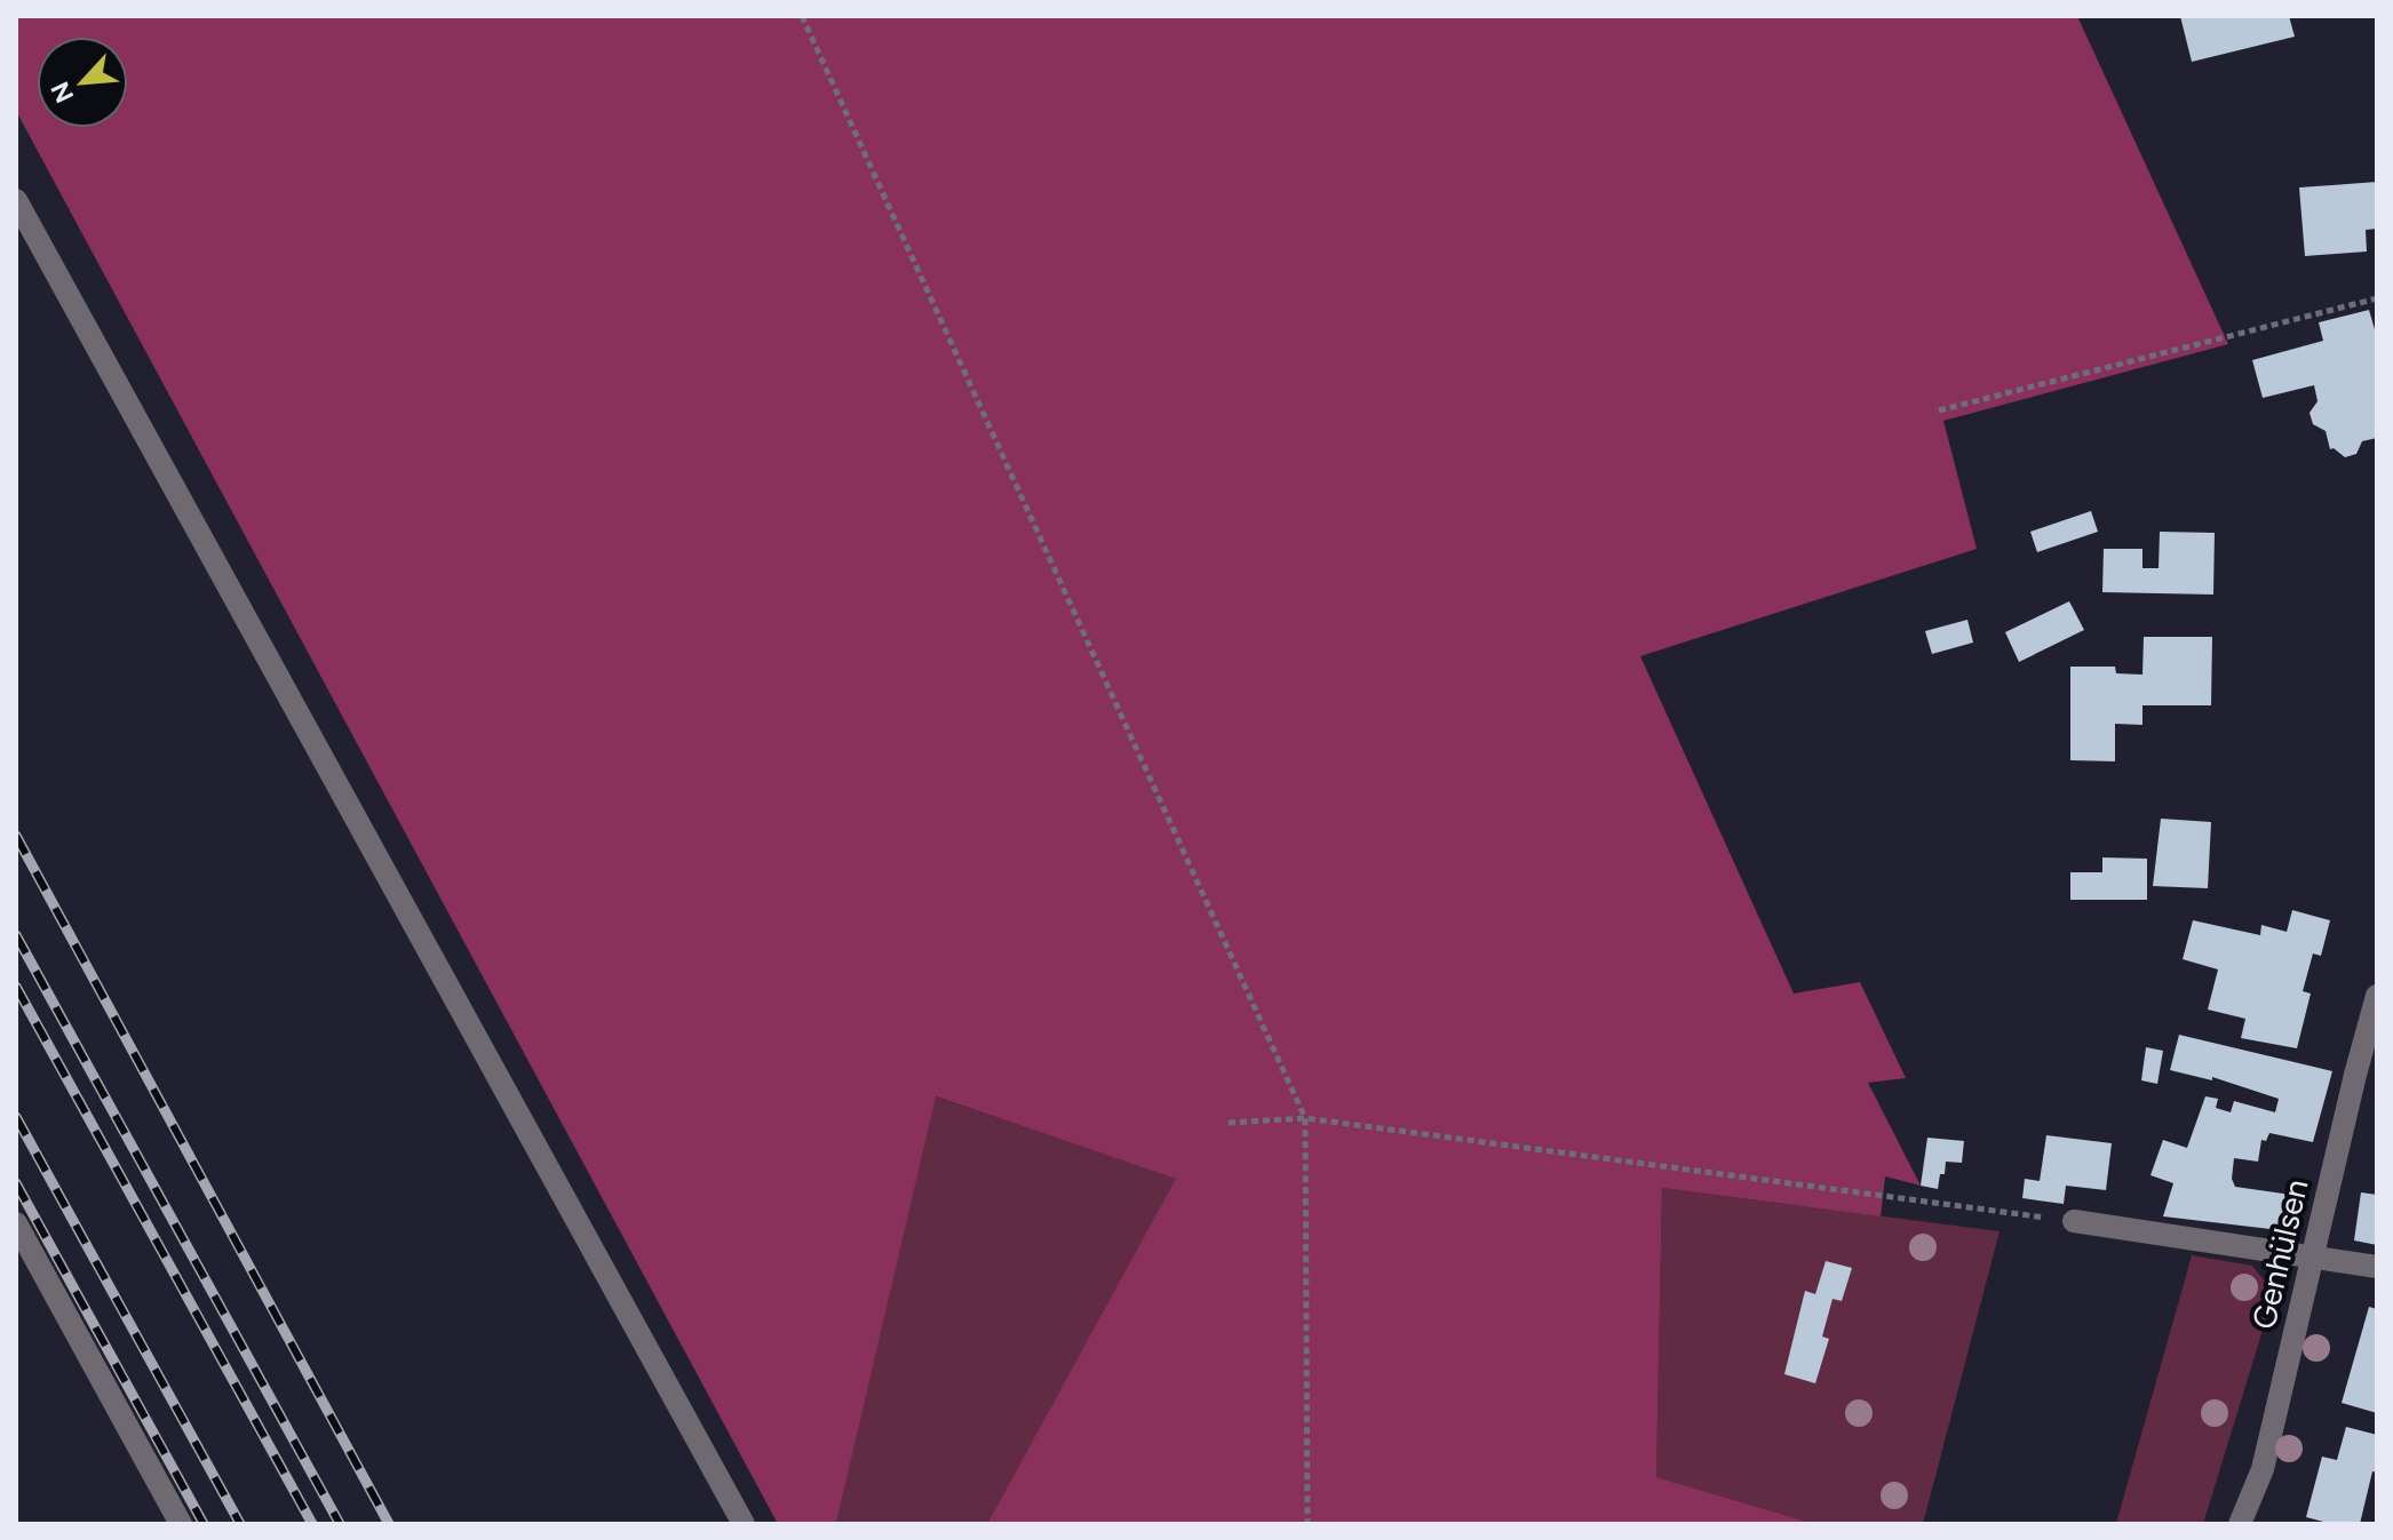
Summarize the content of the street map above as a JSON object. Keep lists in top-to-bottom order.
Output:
{
  "streets": {
    "street": ["Genhülsen"]
  },
  "north": "bottom left"
}
